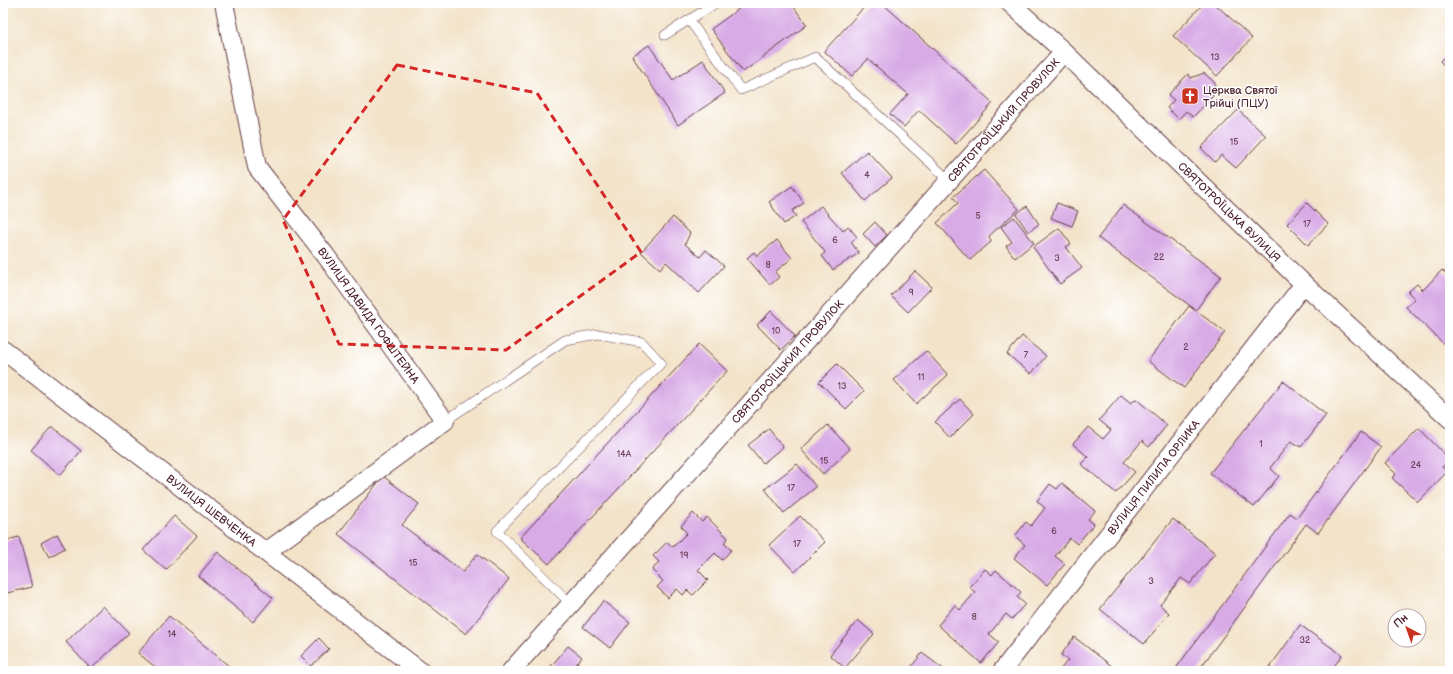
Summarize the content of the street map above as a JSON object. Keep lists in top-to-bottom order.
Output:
{
  "streets": {
    "street": [
      "СВЯТОТРОЇЦЬКИЙ ПРОВУЛОК",
      "СВЯТОТРОЇЦЬКА ВУЛИЦЯ",
      "ВУЛИЦЯ ДАВИДА ГОФШТЕЙНА",
      "ВУЛИЦЯ ПИЛИПА ОРЛИКА",
      "ВУЛИЦЯ ШЕВЧЕНКА"
    ]
  },
  "crossings": [
    ["СВЯТОТРОЇЦЬКИЙ ПРОВУЛОК", "СВЯТОТРОЇЦЬКА ВУЛИЦЯ"],
    ["СВЯТОТРОЇЦЬКА ВУЛИЦЯ", "ВУЛИЦЯ ПИЛИПА ОРЛИКА"]
  ],
  "places": {
    "church": ["Церква Святої Трійці (ПЦУ)"]
  },
  "house_numbers": [
    "13",
    "15",
    "4",
    "5",
    "17",
    "6",
    "22",
    "3",
    "8",
    "9",
    "10",
    "2",
    "7",
    "11",
    "13",
    "1",
    "14А",
    "15",
    "24",
    "17",
    "6",
    "17",
    "19",
    "15",
    "3",
    "8",
    "14",
    "32"
  ],
  "north": "top left"
}
